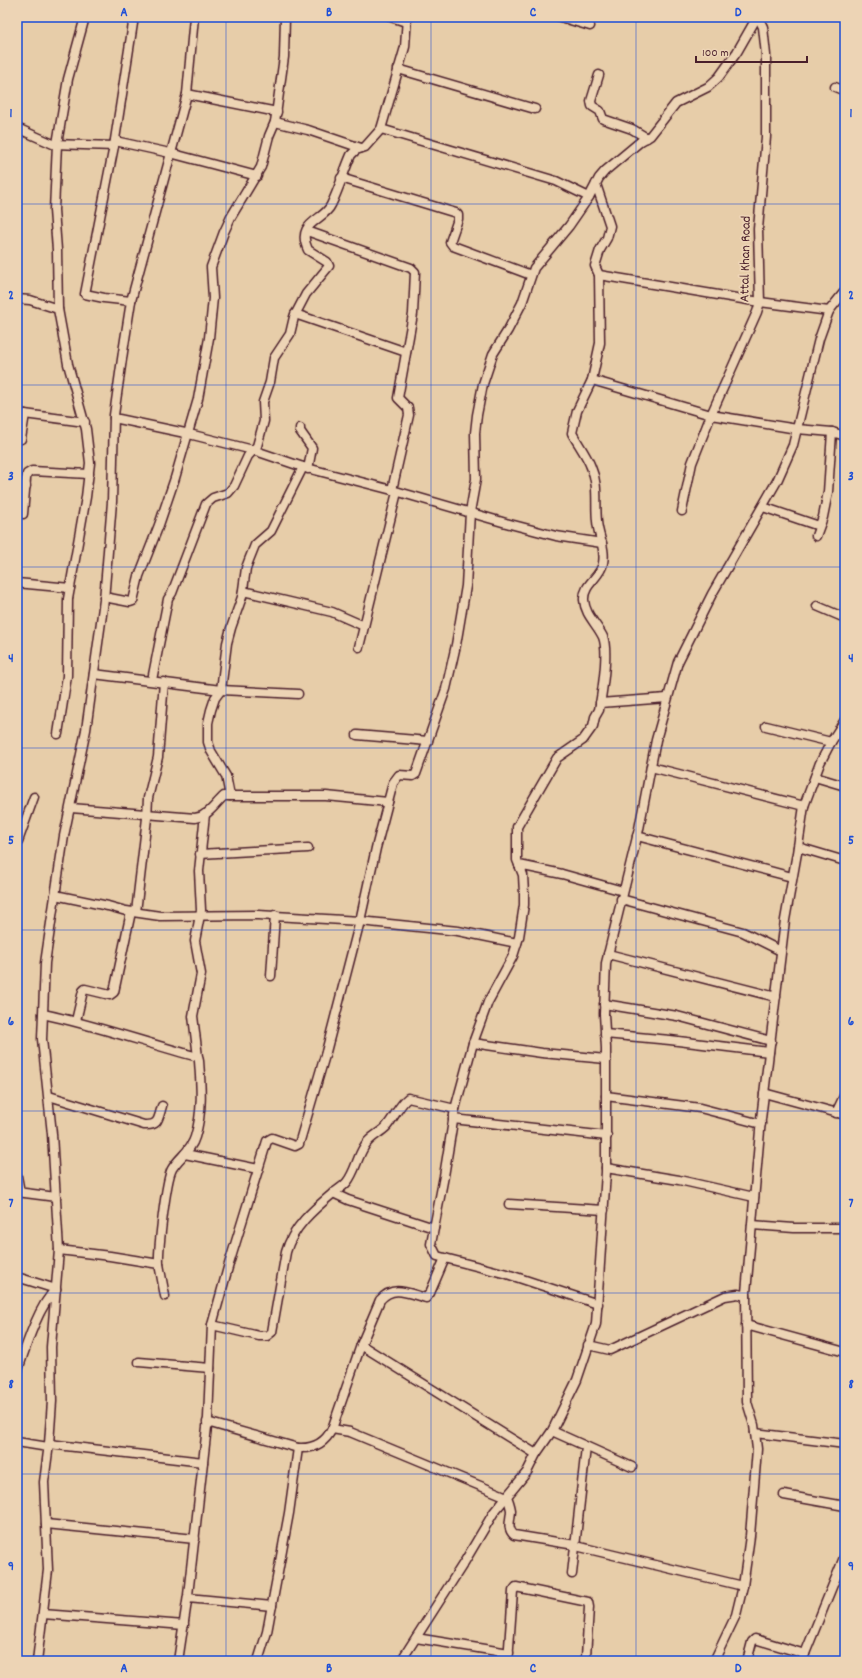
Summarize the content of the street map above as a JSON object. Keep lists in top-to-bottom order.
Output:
{
  "streets": {
    "street": ["Attal Khan Road"]
  },
  "scale_bar": "100 m",
  "grid": {
    "columns": [
      "A",
      "B",
      "C",
      "D"
    ],
    "rows": [
      "1",
      "2",
      "3",
      "4",
      "5",
      "6",
      "7",
      "8",
      "9"
    ]
  }
}
